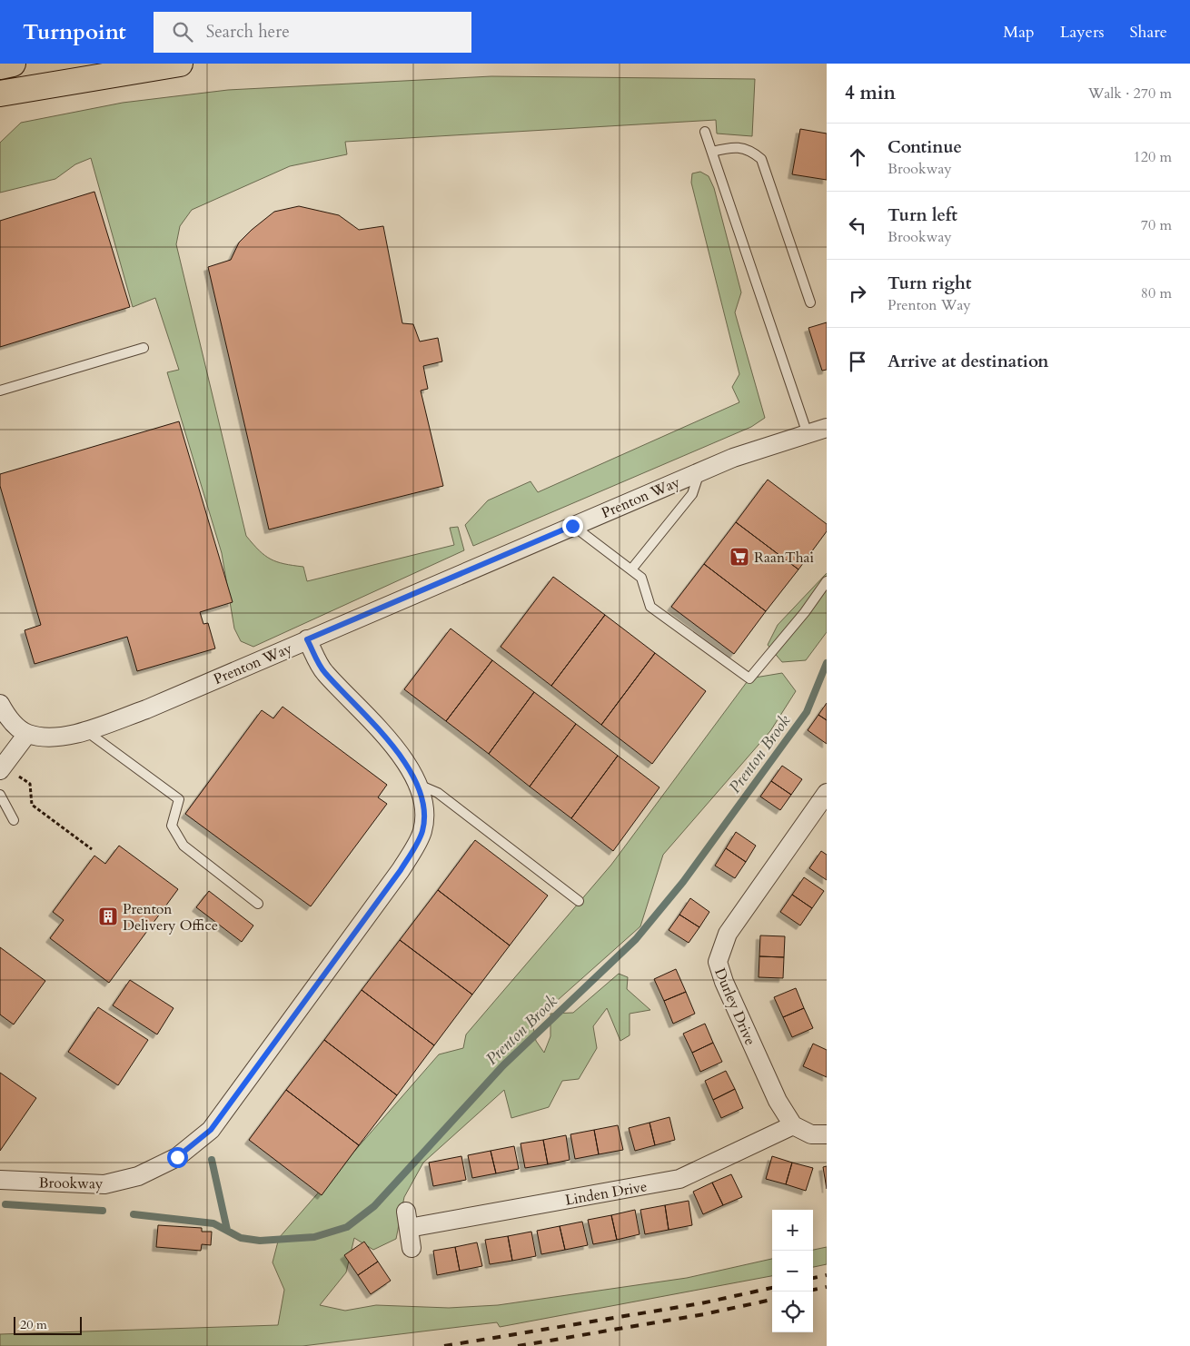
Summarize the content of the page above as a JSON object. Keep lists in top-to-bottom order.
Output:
{
  "streets": {
    "street": [
      "Prenton Way",
      "Durley Drive",
      "Brookway",
      "Linden Drive"
    ]
  },
  "crossings": [
    ["Prenton Way", "Brookway"],
    ["Durley Drive", "Linden Drive"]
  ],
  "water": ["Prenton Brook"],
  "places": {
    "supermarket": ["RaanThai"],
    "building": ["Prenton Delivery Office"]
  },
  "scale_bar": "20 m",
  "page": {
    "header": "Turnpoint",
    "search": "Search here",
    "nav": ["Map", "Layers", "Share"],
    "heading": ["4 min", "Walk · 270 m"],
    "list": [
      ["Continue", "Brookway", "120 m"],
      ["Turn left", "Brookway", "70 m"],
      ["Turn right", "Prenton Way", "80 m"],
      "Arrive at destination"
    ],
    "map_buttons": ["+", "−"],
    "scale": "20 m"
  }
}
